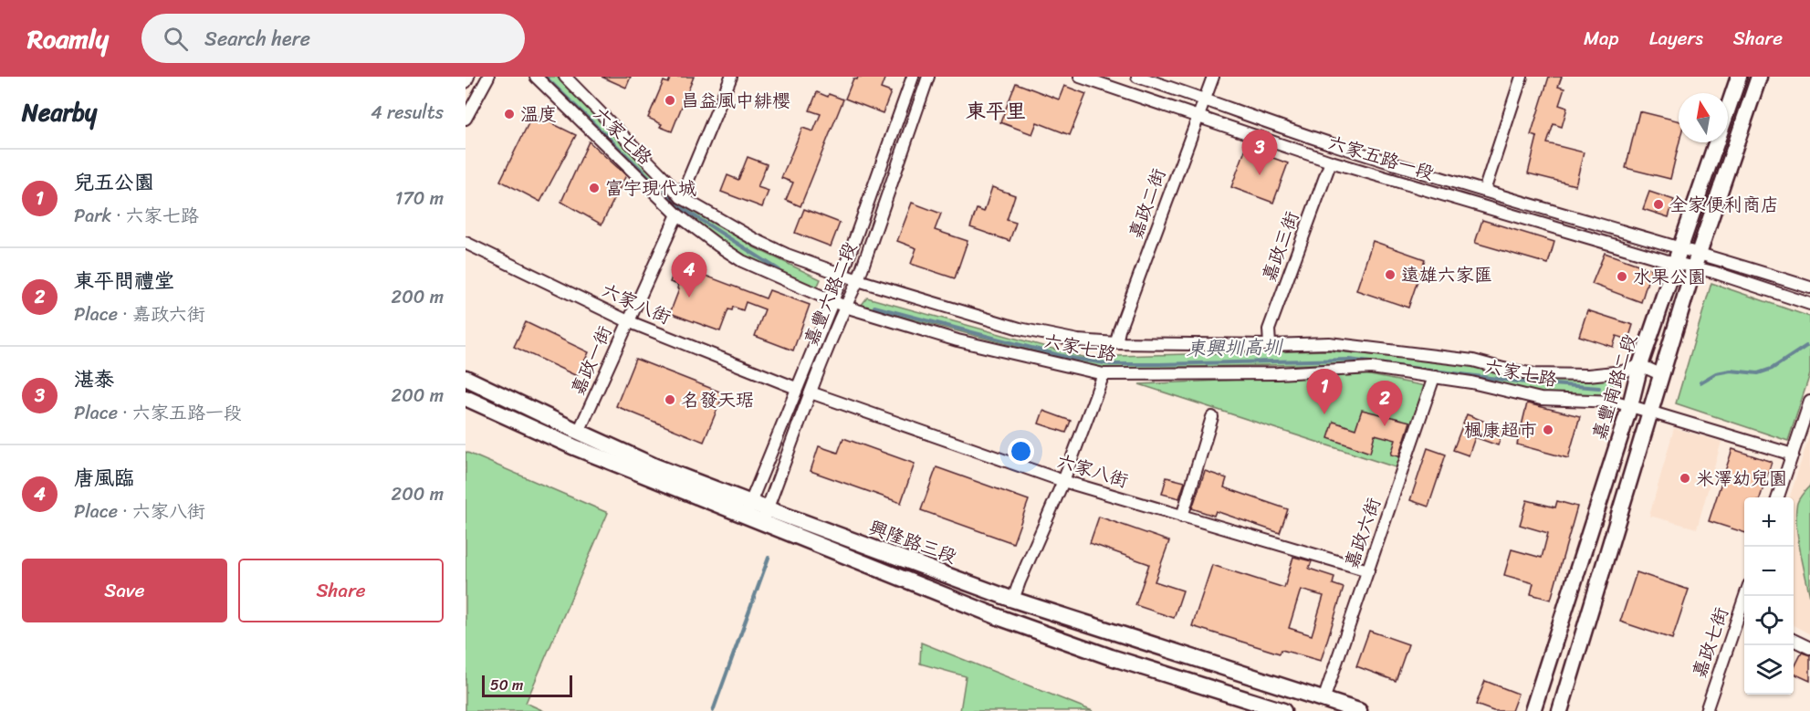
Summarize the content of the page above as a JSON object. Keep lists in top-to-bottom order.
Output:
{
  "streets": {
    "street": [
      "六家七路",
      "六家五路一段",
      "嘉政二街",
      "嘉政三街",
      "嘉豐六路二段",
      "六家八街",
      "嘉政一街",
      "嘉豐南路二段",
      "嘉政六街",
      "興隆路三段",
      "嘉政七街"
    ]
  },
  "crossings": [
    ["六家七路", "嘉政二街"],
    ["六家七路", "嘉政三街"],
    ["六家七路", "嘉豐六路二段"],
    ["六家七路", "嘉政一街"],
    ["六家七路", "嘉豐南路二段"],
    ["六家七路", "嘉政六街"],
    ["六家五路一段", "嘉政二街"],
    ["六家五路一段", "嘉政三街"],
    ["六家五路一段", "嘉豐南路二段"],
    ["嘉豐六路二段", "六家八街"],
    ["嘉豐六路二段", "興隆路三段"],
    ["六家八街", "嘉政一街"],
    ["六家八街", "嘉政六街"],
    ["嘉政一街", "興隆路三段"],
    ["嘉政六街", "興隆路三段"]
  ],
  "districts": ["東平里"],
  "water": ["東興圳高圳"],
  "places": [
    "昌益風中緋櫻",
    "溫度",
    "富宇現代城",
    "全家便利商店",
    "遠雄六家匯",
    "水果公園",
    "名發天琚",
    "楓康超市",
    "米澤幼兒園"
  ],
  "scale_bar": "50 m",
  "north": "top",
  "page": {
    "header": "Roamly",
    "search": "Search here",
    "nav": ["Map", "Layers", "Share"],
    "heading": ["Nearby", "4 results"],
    "pins": [
      "3",
      "4",
      "1",
      "2"
    ],
    "list": [
      {
        "mark": "1",
        "name": "兒五公園",
        "note": "Park · 六家七路",
        "value": "170 m"
      },
      {
        "mark": "2",
        "name": "東平問禮堂",
        "note": "Place · 嘉政六街",
        "value": "200 m"
      },
      {
        "mark": "3",
        "name": "湛泰",
        "note": "Place · 六家五路一段",
        "value": "200 m"
      },
      {
        "mark": "4",
        "name": "唐風臨",
        "note": "Place · 六家八街",
        "value": "200 m"
      }
    ],
    "map_buttons": ["+", "−"],
    "buttons": ["Save", "Share"],
    "scale": "50 m"
  }
}
